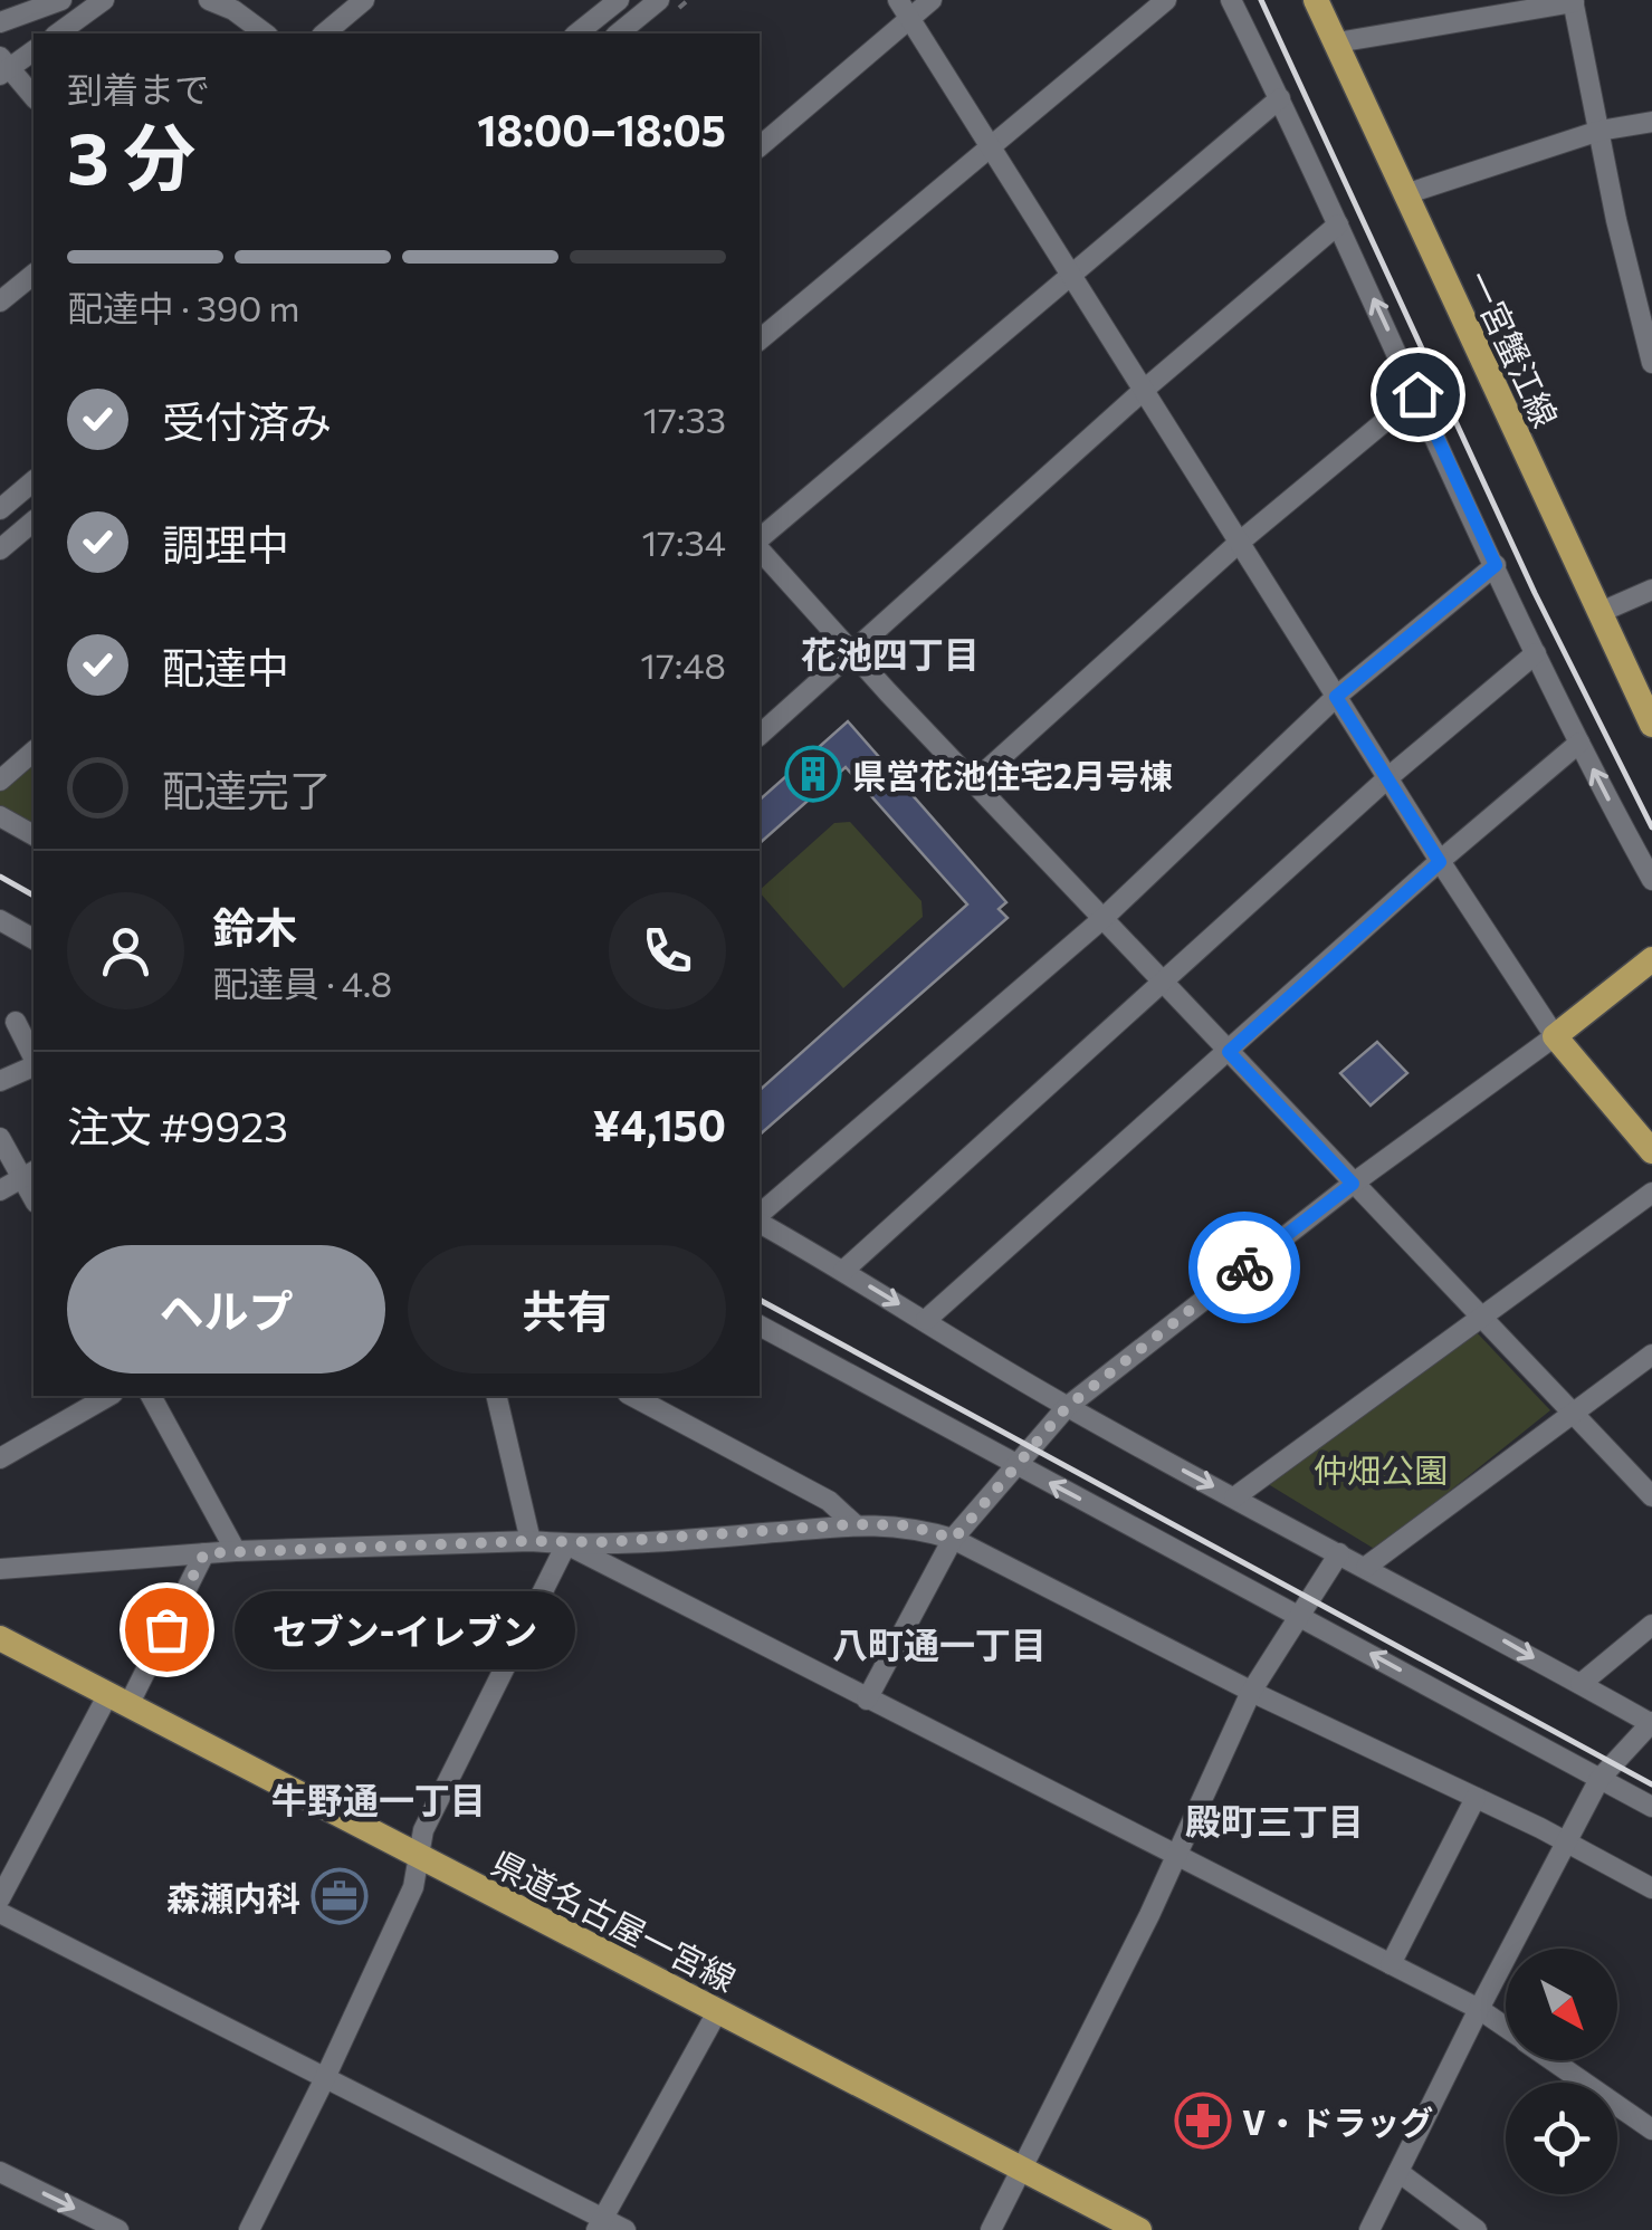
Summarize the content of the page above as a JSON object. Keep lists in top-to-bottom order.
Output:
{
  "streets": {
    "main road": ["一宮蟹江線", "県道名古屋一宮線"]
  },
  "districts": [
    "花池四丁目",
    "八町通一丁目",
    "牛野通一丁目",
    "殿町三丁目"
  ],
  "parks": ["仲畑公園"],
  "places": {
    "building": ["県営花池住宅2月号棟"],
    "other": ["セブン-イレブン"],
    "office": ["森瀬内科"],
    "pharmacy": ["V・ドラッグ"]
  },
  "north": "bottom right",
  "page": {
    "heading": ["3 分", "到着まで", "18:00–18:05"],
    "panel": [
      "鈴木",
      "配達員 · 4.8",
      "注文 #9923",
      "¥4,150"
    ],
    "bar": "配達中 · 390 m",
    "list": [
      ["受付済み", "17:33"],
      ["調理中", "17:34"],
      ["配達中", "17:48"],
      "配達完了"
    ],
    "buttons": ["ヘルプ", "共有"],
    "bubble": "セブン-イレブン"
  }
}
